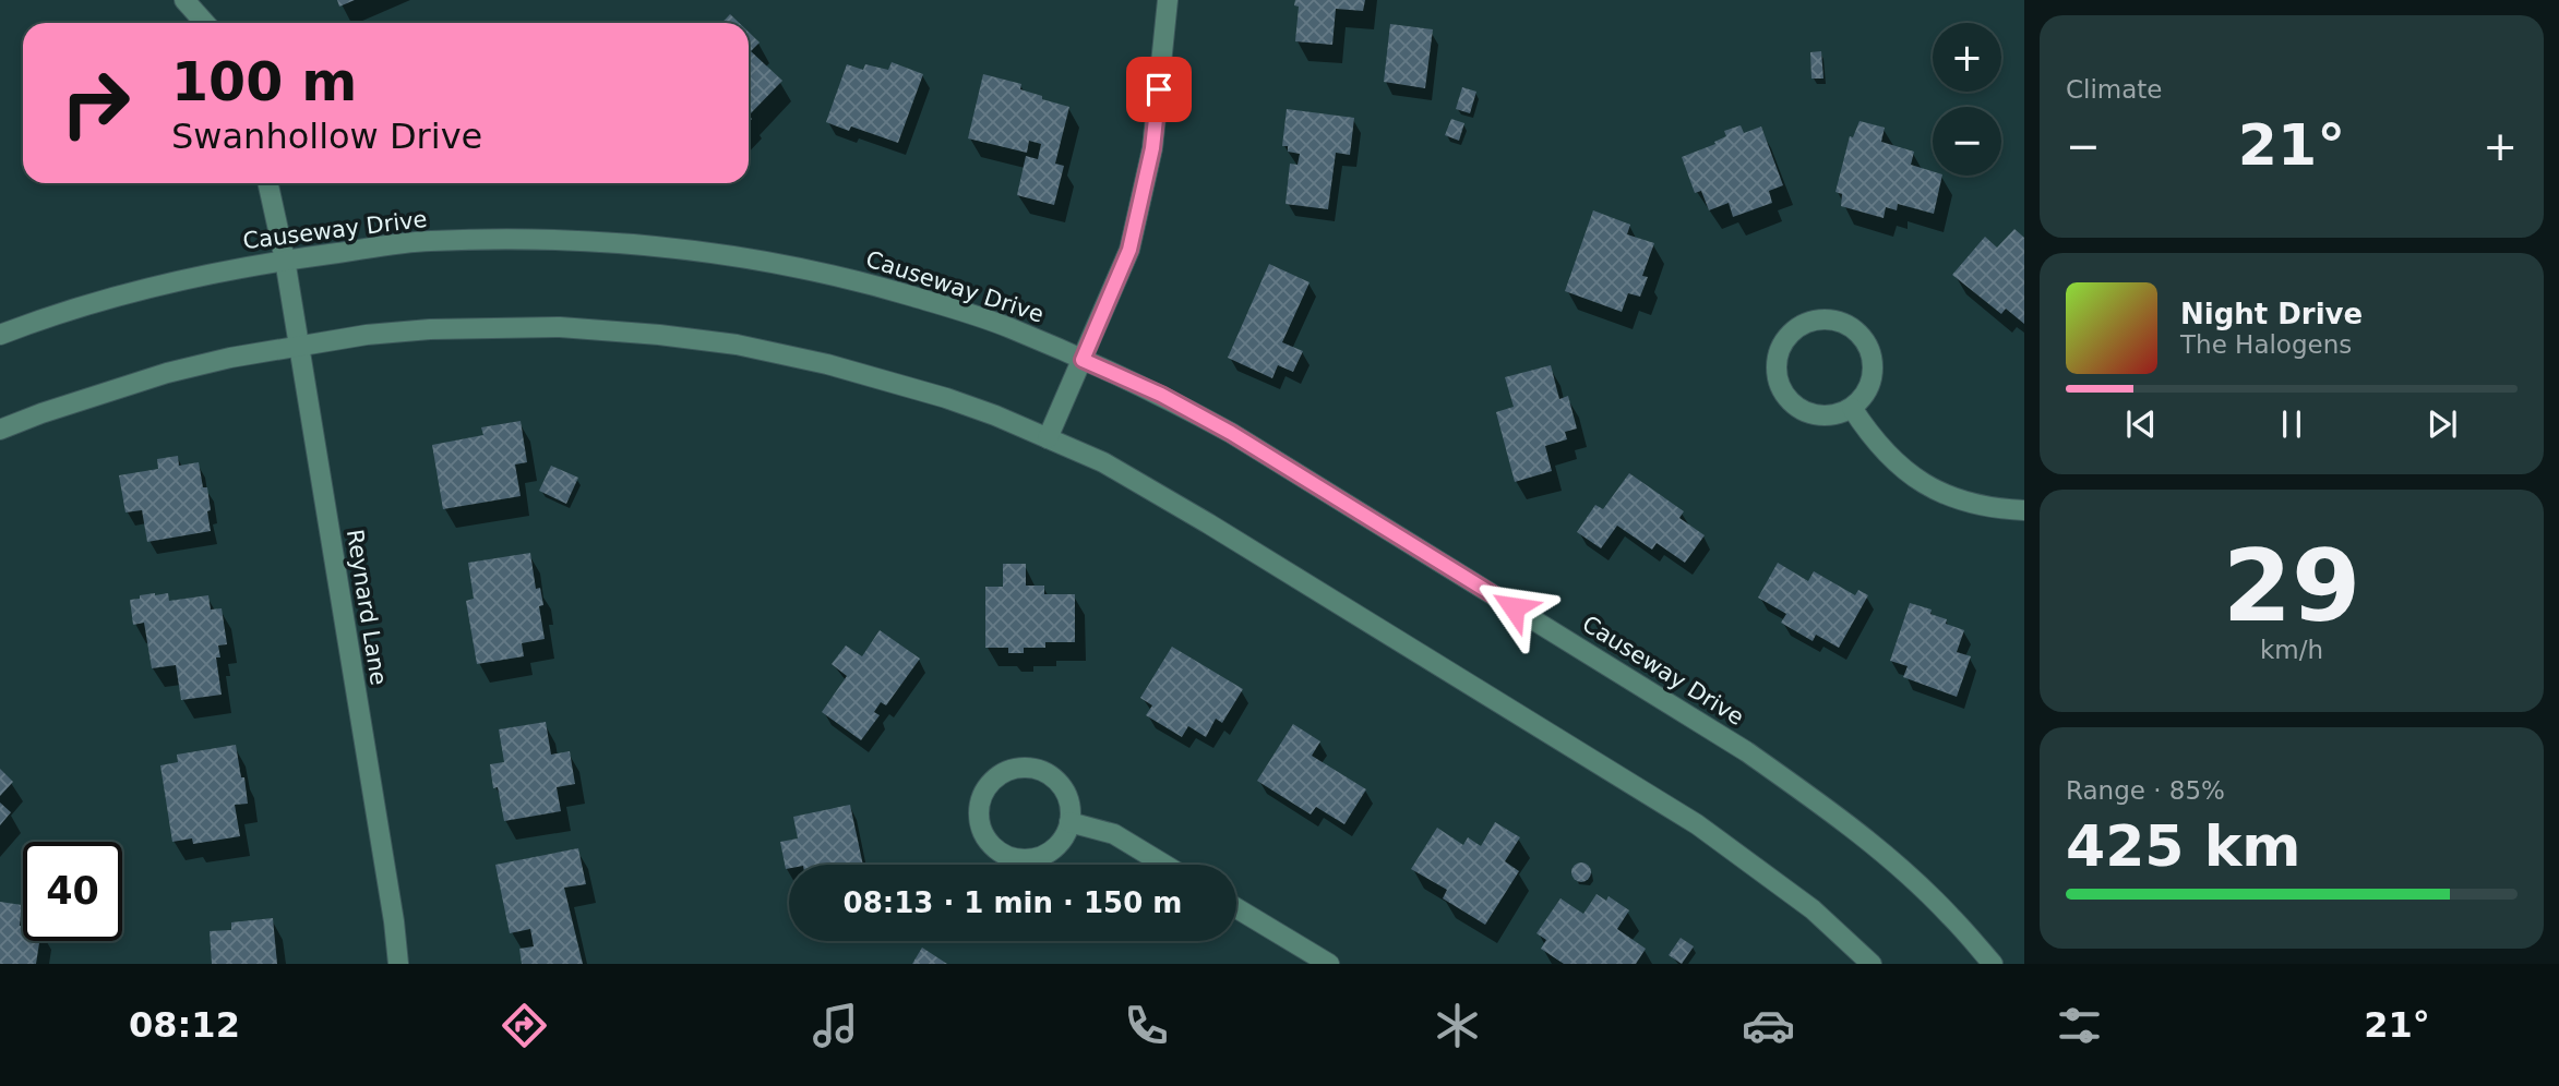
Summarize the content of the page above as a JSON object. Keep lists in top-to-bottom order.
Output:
{
  "streets": {
    "street": ["Causeway Drive", "Reynard Lane"]
  },
  "crossings": [
    ["Causeway Drive", "Reynard Lane"]
  ],
  "page": {
    "tile": [
      "Climate",
      ["29", "km/h"],
      ["Range · 85%", "425 km"]
    ],
    "map_buttons": ["+", "−"],
    "turn": ["100 m", "Swanhollow Drive"],
    "heat": ["−", "21°", "+"],
    "song": ["Night Drive", "The Halogens"],
    "limit": "40",
    "trip": "08:13 · 1 min · 150 m",
    "tabs": ["08:12", "21°"]
  }
}
